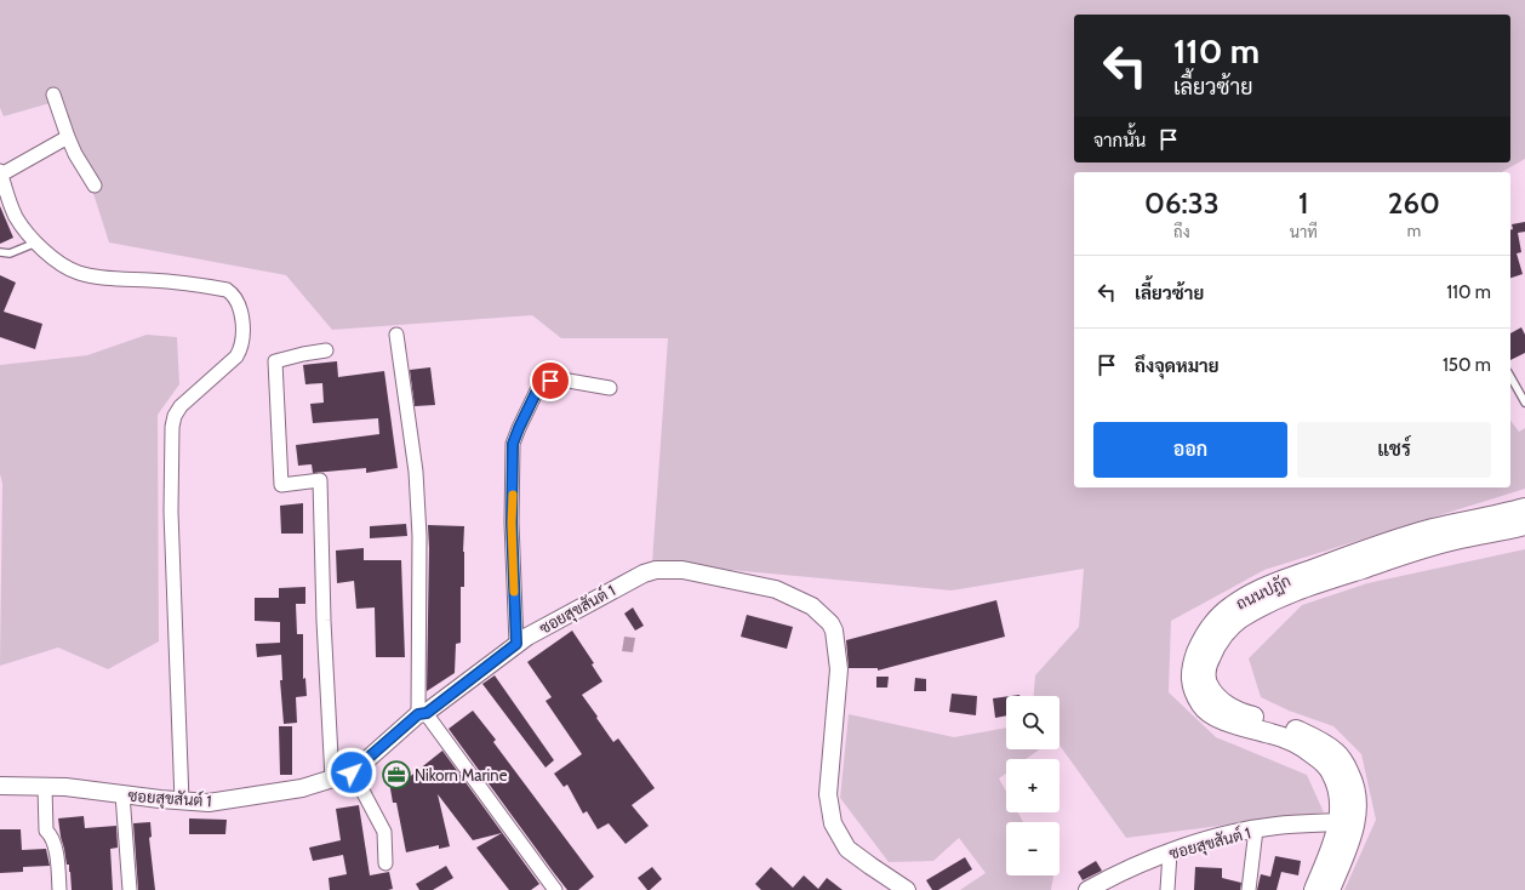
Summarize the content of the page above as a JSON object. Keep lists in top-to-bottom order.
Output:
{
  "streets": {
    "main road": ["ถนนปฏัก"],
    "street": ["ซอยสุขสันต์ 1"]
  },
  "crossings": [
    ["ถนนปฏัก", "ซอยสุขสันต์ 1"]
  ],
  "places": {
    "office": ["Nikorn Marine"]
  },
  "page": {
    "turn": ["110 m", "เลี้ยวซ้าย"],
    "then": "จากนั้น",
    "eta": [
      "06:33",
      "ถึง",
      "1",
      "นาที",
      "260",
      "m"
    ],
    "list": [
      {
        "name": "เลี้ยวซ้าย",
        "value": "110 m"
      },
      {
        "name": "ถึงจุดหมาย",
        "value": "150 m"
      }
    ],
    "buttons": ["ออก", "แชร์"],
    "map_buttons": ["+", "−"]
  }
}
